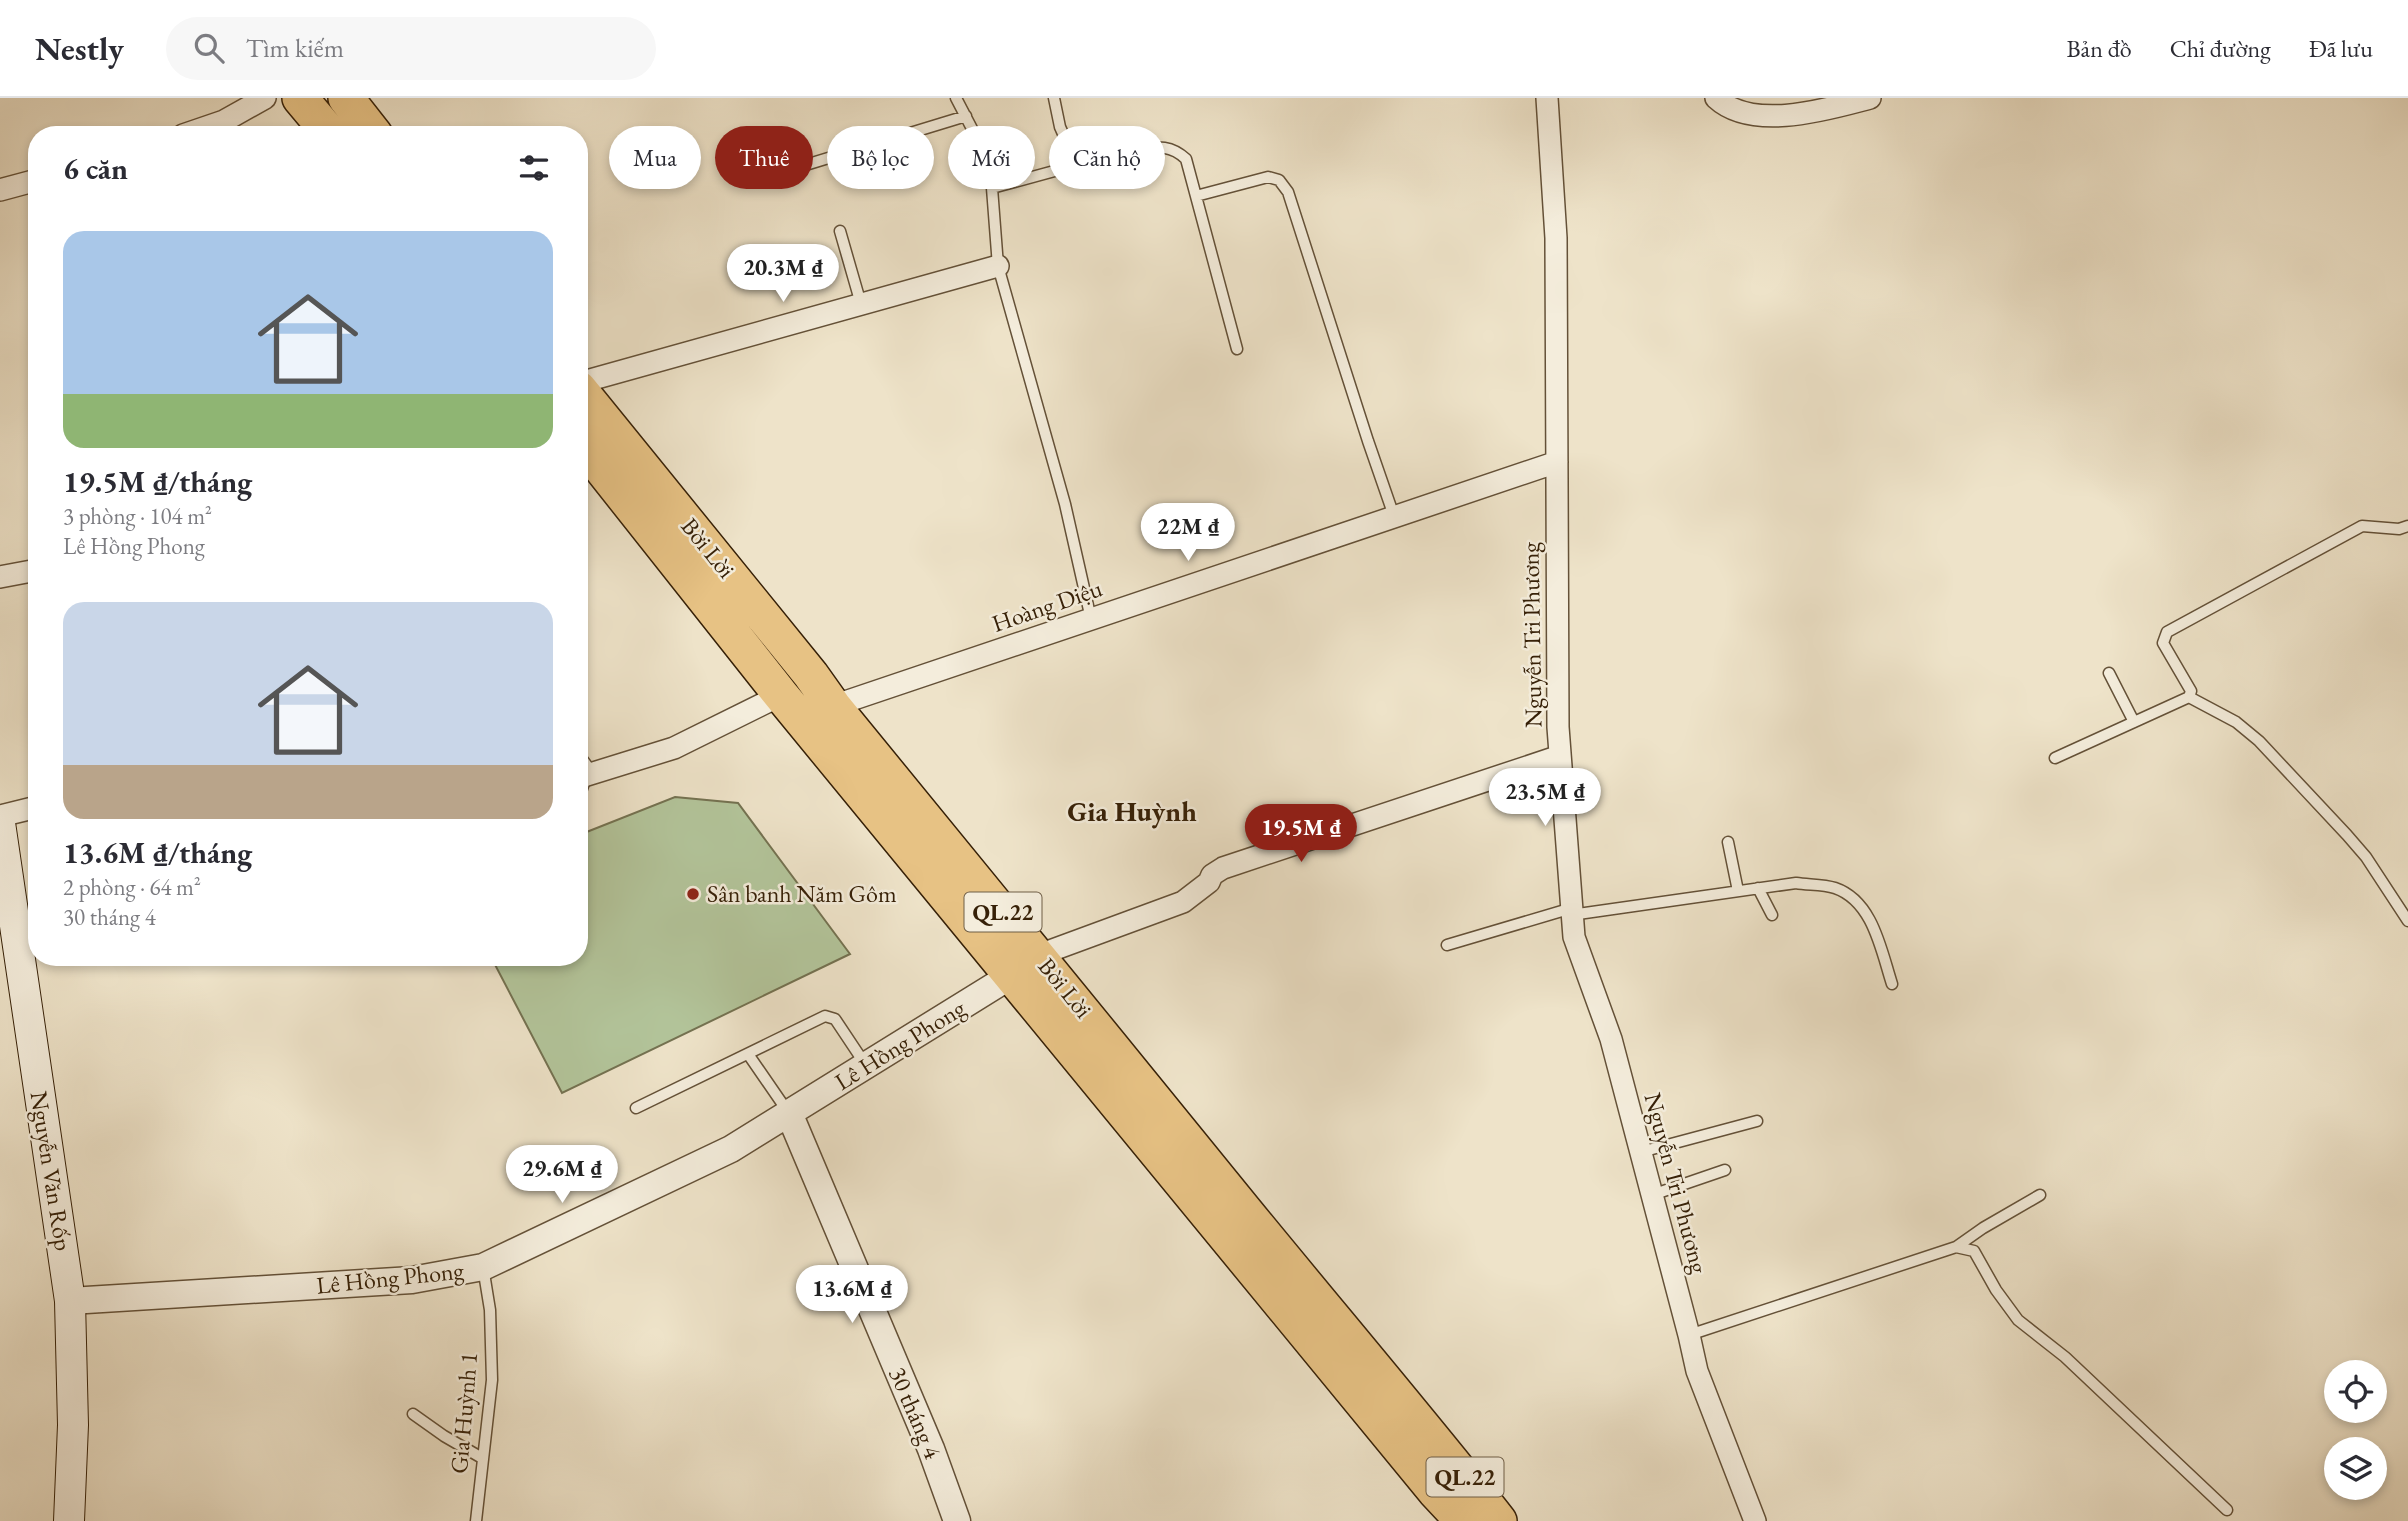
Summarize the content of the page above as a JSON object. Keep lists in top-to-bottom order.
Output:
{
  "streets": {
    "highway": ["Bời Lời", "QL.22"],
    "main road": ["Nguyễn Văn Rốp"],
    "street": [
      "Hoàng Diệu",
      "Nguyễn Tri Phương",
      "Lê Hồng Phong",
      "30 tháng 4"
    ],
    "lane": ["Gia Huỳnh 1"]
  },
  "crossings": [
    ["Bời Lời", "Hoàng Diệu"],
    ["Bời Lời", "Lê Hồng Phong"],
    ["Hoàng Diệu", "Nguyễn Tri Phương"],
    ["Nguyễn Tri Phương", "Lê Hồng Phong"],
    ["Lê Hồng Phong", "Nguyễn Văn Rốp"],
    ["Lê Hồng Phong", "Gia Huỳnh 1"],
    ["Lê Hồng Phong", "30 tháng 4"]
  ],
  "districts": ["Gia Huỳnh"],
  "places": ["Sân banh Năm Gôm"],
  "page": {
    "header": "Nestly",
    "search": "Tìm kiếm",
    "nav": ["Bản đồ", "Chỉ đường", "Đã lưu"],
    "chip": [
      "Mua",
      "Thuê",
      "Bộ lọc",
      "Mới",
      "Căn hộ"
    ],
    "heading": "6 căn",
    "list": [
      {
        "name": "19.5M ₫/tháng",
        "note": "3 phòng · 104 m² · Lê Hồng Phong"
      },
      {
        "name": "13.6M ₫/tháng",
        "note": "2 phòng · 64 m² · 30 tháng 4"
      }
    ],
    "price": [
      "20.3M ₫",
      "22M ₫",
      "23.5M ₫",
      "19.5M ₫",
      "29.6M ₫",
      "13.6M ₫"
    ]
  }
}
